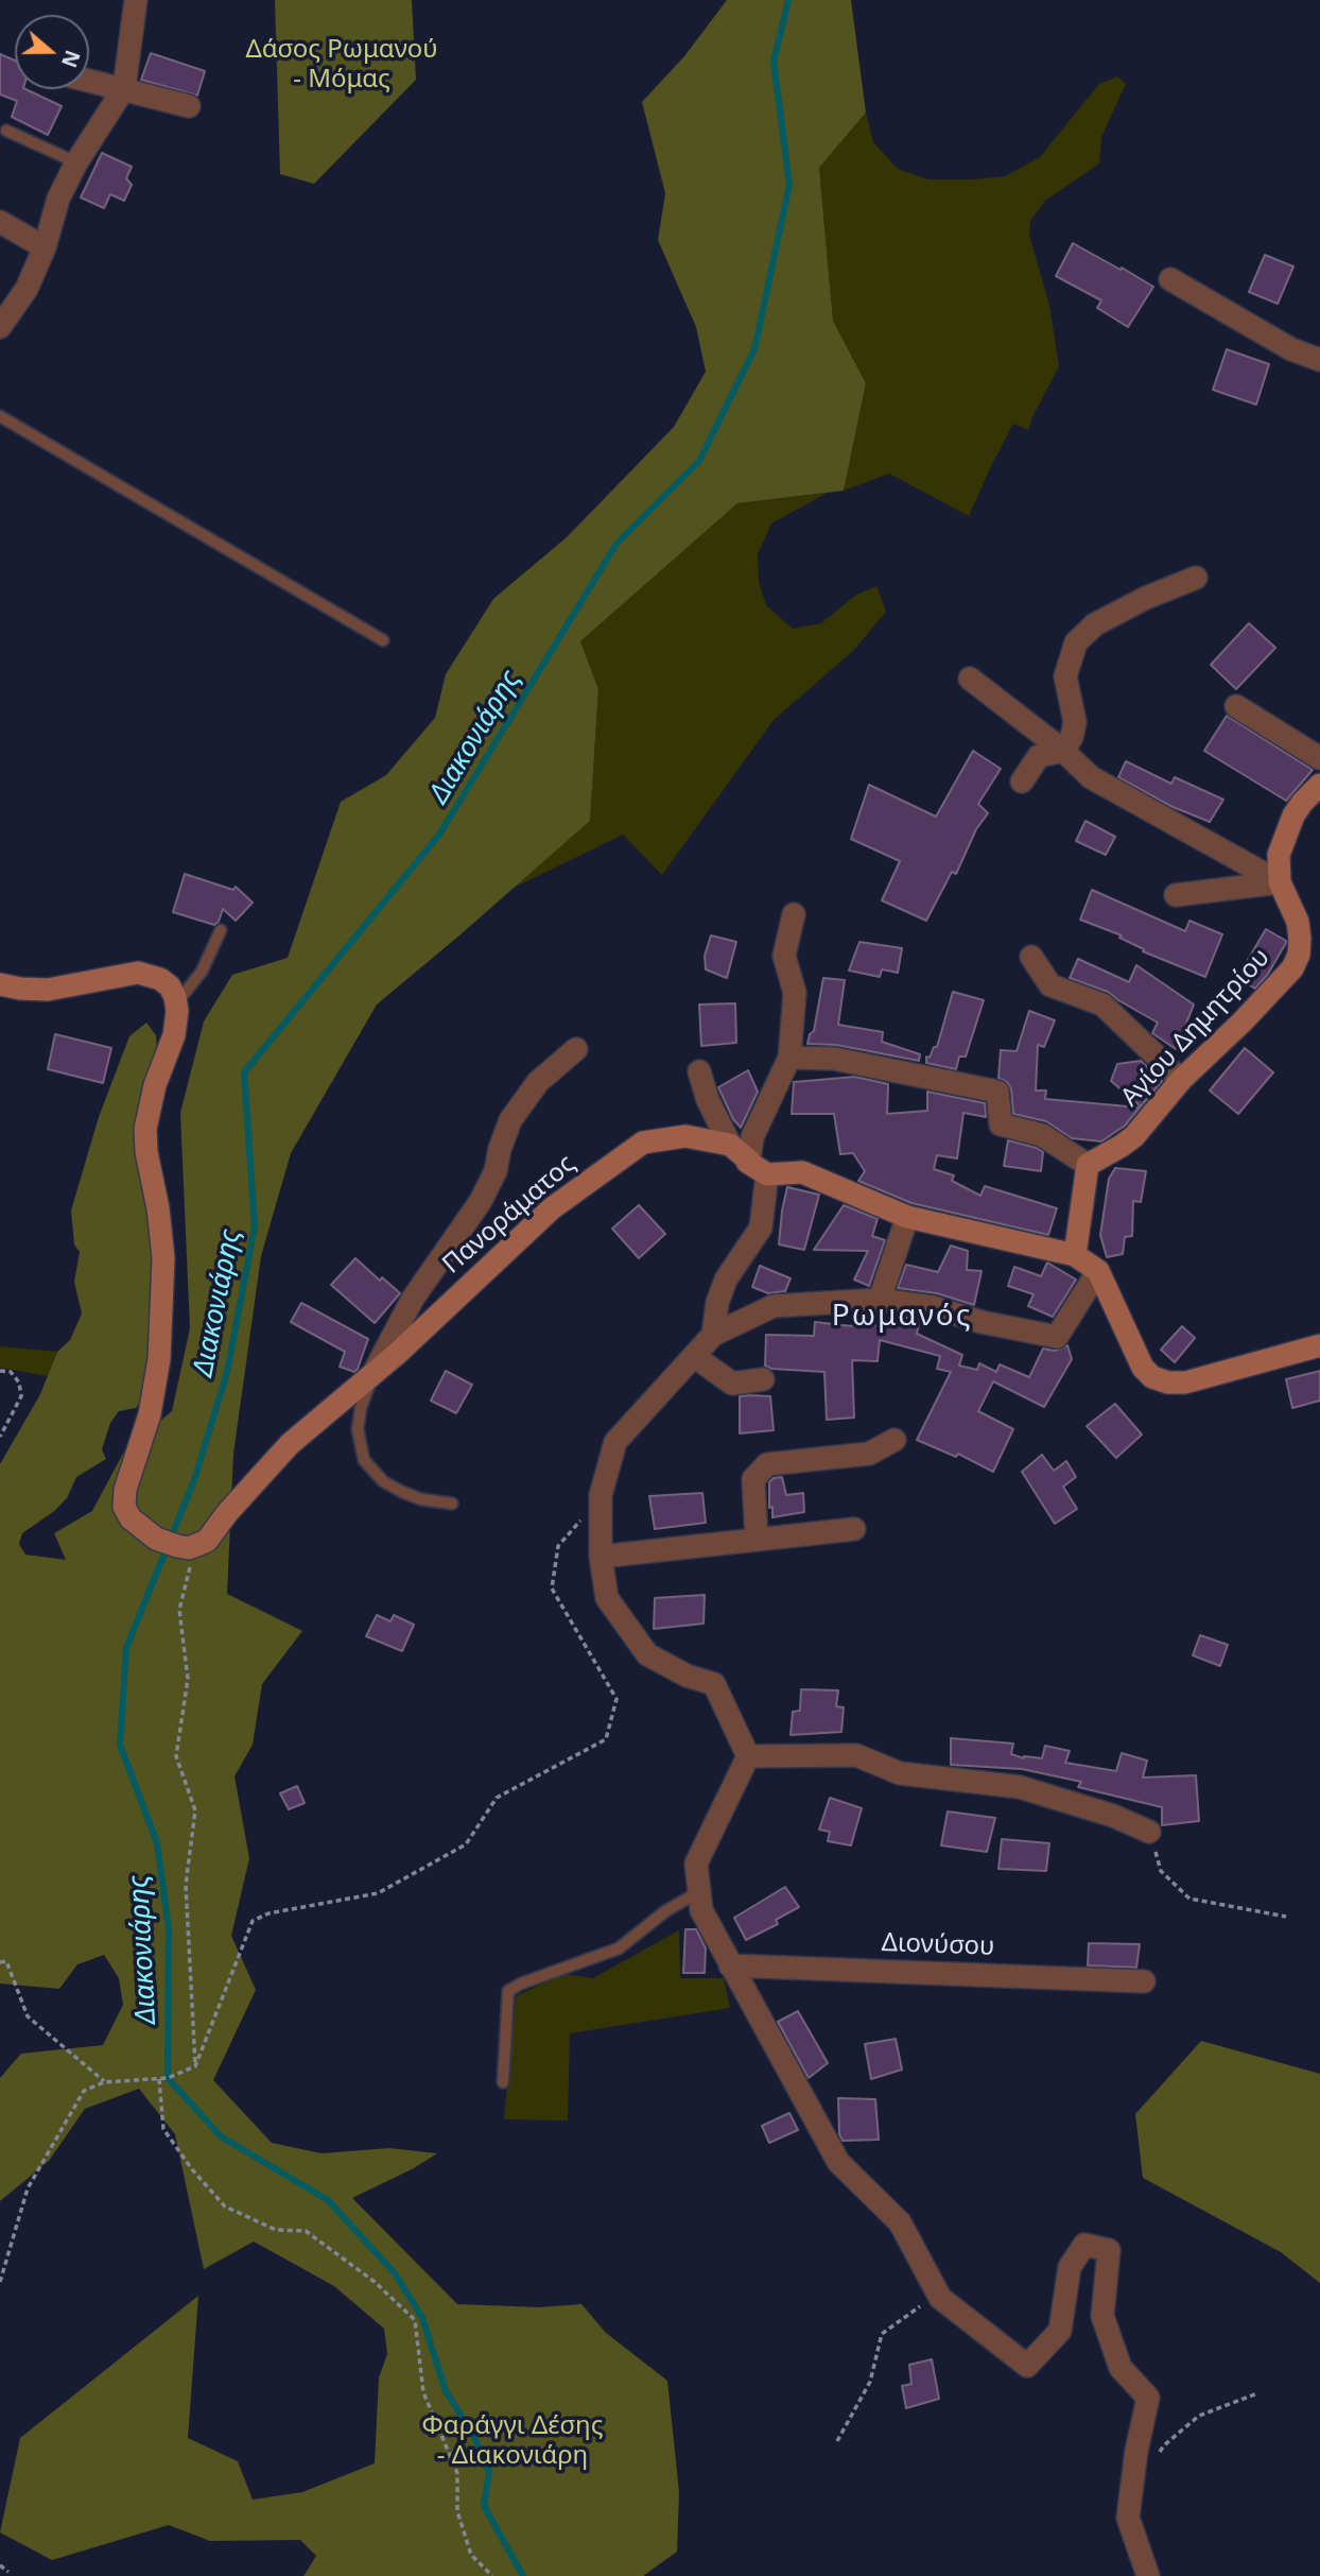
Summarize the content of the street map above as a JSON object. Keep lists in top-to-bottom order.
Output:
{
  "streets": {
    "main road": ["Αγίου Δημητρίου", "Πανοράματος"],
    "street": ["Διονύσου"]
  },
  "districts": ["Ρωμανός"],
  "water": ["Διακονιάρης"],
  "parks": ["Δάσος Ρωμανού - Μόμας", "Φαράγγι Δέσης - Διακονιάρη"],
  "north": "right"
}
